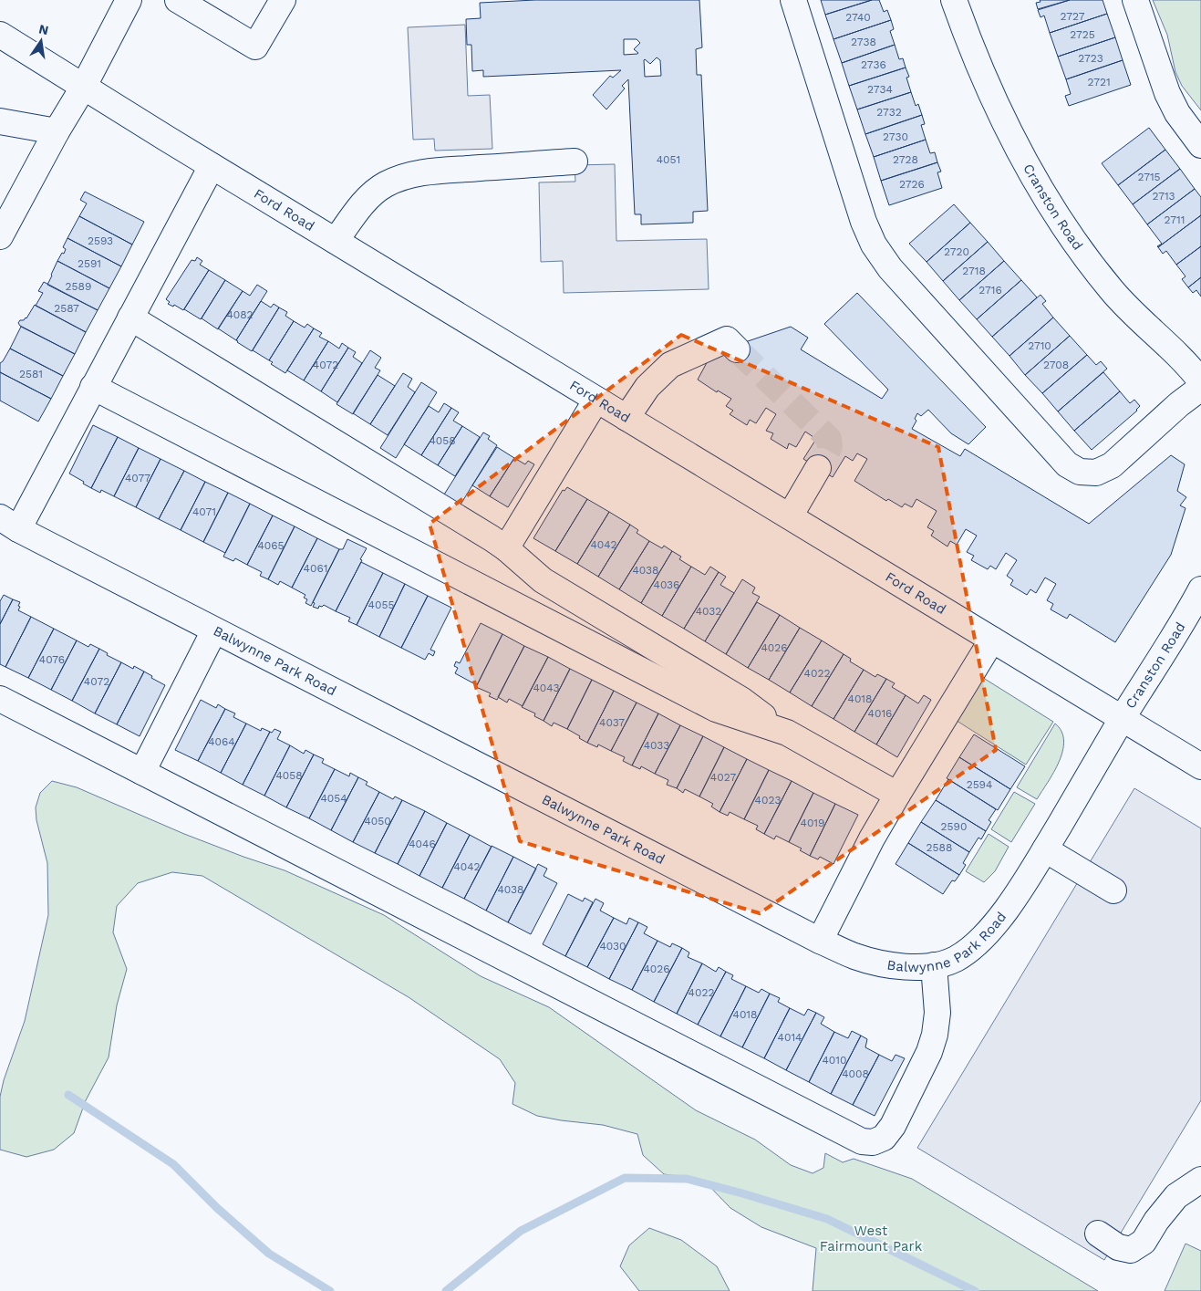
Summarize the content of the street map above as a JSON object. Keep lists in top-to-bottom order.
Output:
{
  "streets": {
    "street": ["Cranston Road", "Ford Road", "Balwynne Park Road"]
  },
  "crossings": [
    ["Cranston Road", "Ford Road"],
    ["Cranston Road", "Balwynne Park Road"],
    ["Ford Road", "Balwynne Park Road"]
  ],
  "parks": ["West Fairmount Park"],
  "house_numbers": [
    "2727",
    "2740",
    "2725",
    "2738",
    "2723",
    "2736",
    "2721",
    "2734",
    "2732",
    "2730",
    "4051",
    "2728",
    "2715",
    "2726",
    "2713",
    "2711",
    "2593",
    "2720",
    "2591",
    "2718",
    "2589",
    "2716",
    "2587",
    "4082",
    "2710",
    "4072",
    "2708",
    "2581",
    "4058",
    "4077",
    "4071",
    "4042",
    "4065",
    "4061",
    "4038",
    "4036",
    "4055",
    "4032",
    "4026",
    "4076",
    "4022",
    "4072",
    "4043",
    "4018",
    "4016",
    "4037",
    "4064",
    "4033",
    "4058",
    "4027",
    "2594",
    "4054",
    "4023",
    "4050",
    "4019",
    "2590",
    "4046",
    "2588",
    "4042",
    "4038",
    "4030",
    "4026",
    "4022",
    "4018",
    "4014",
    "4010",
    "4008"
  ],
  "north": "top"
}
